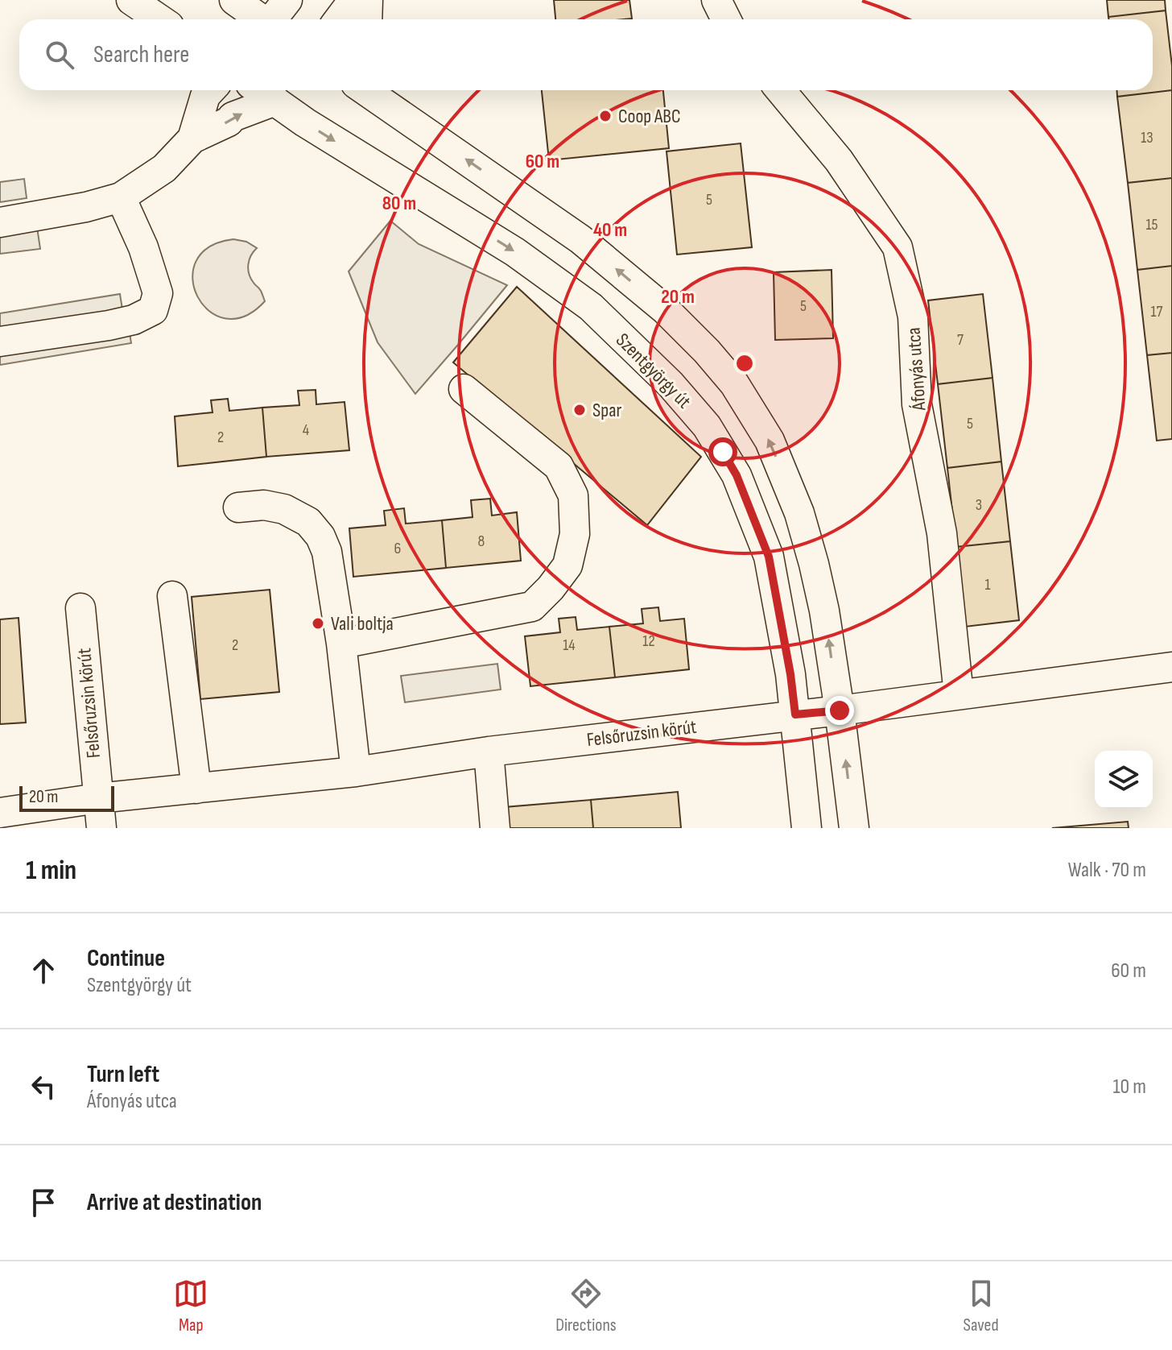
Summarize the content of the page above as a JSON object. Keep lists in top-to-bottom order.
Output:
{
  "streets": {
    "street": ["Áfonyás utca", "Szentgyörgy út", "Felsőruzsin körút"]
  },
  "crossings": [
    ["Szentgyörgy út", "Felsőruzsin körút"]
  ],
  "places": ["Coop ABC", "Spar", "Vali boltja"],
  "house_numbers": [
    "13",
    "5",
    "15",
    "5",
    "17",
    "7",
    "5",
    "4",
    "2",
    "3",
    "8",
    "6",
    "1",
    "12",
    "2",
    "14"
  ],
  "scale_bar": "20 m",
  "page": {
    "search": "Search here",
    "scale": "20 m",
    "heading": ["1 min", "Walk · 70 m"],
    "list": [
      ["Continue", "Szentgyörgy út", "60 m"],
      ["Turn left", "Áfonyás utca", "10 m"],
      "Arrive at destination"
    ],
    "nav": ["Map", "Directions", "Saved"]
  },
  "rings": [
    "60 m",
    "80 m",
    "40 m",
    "20 m"
  ]
}
